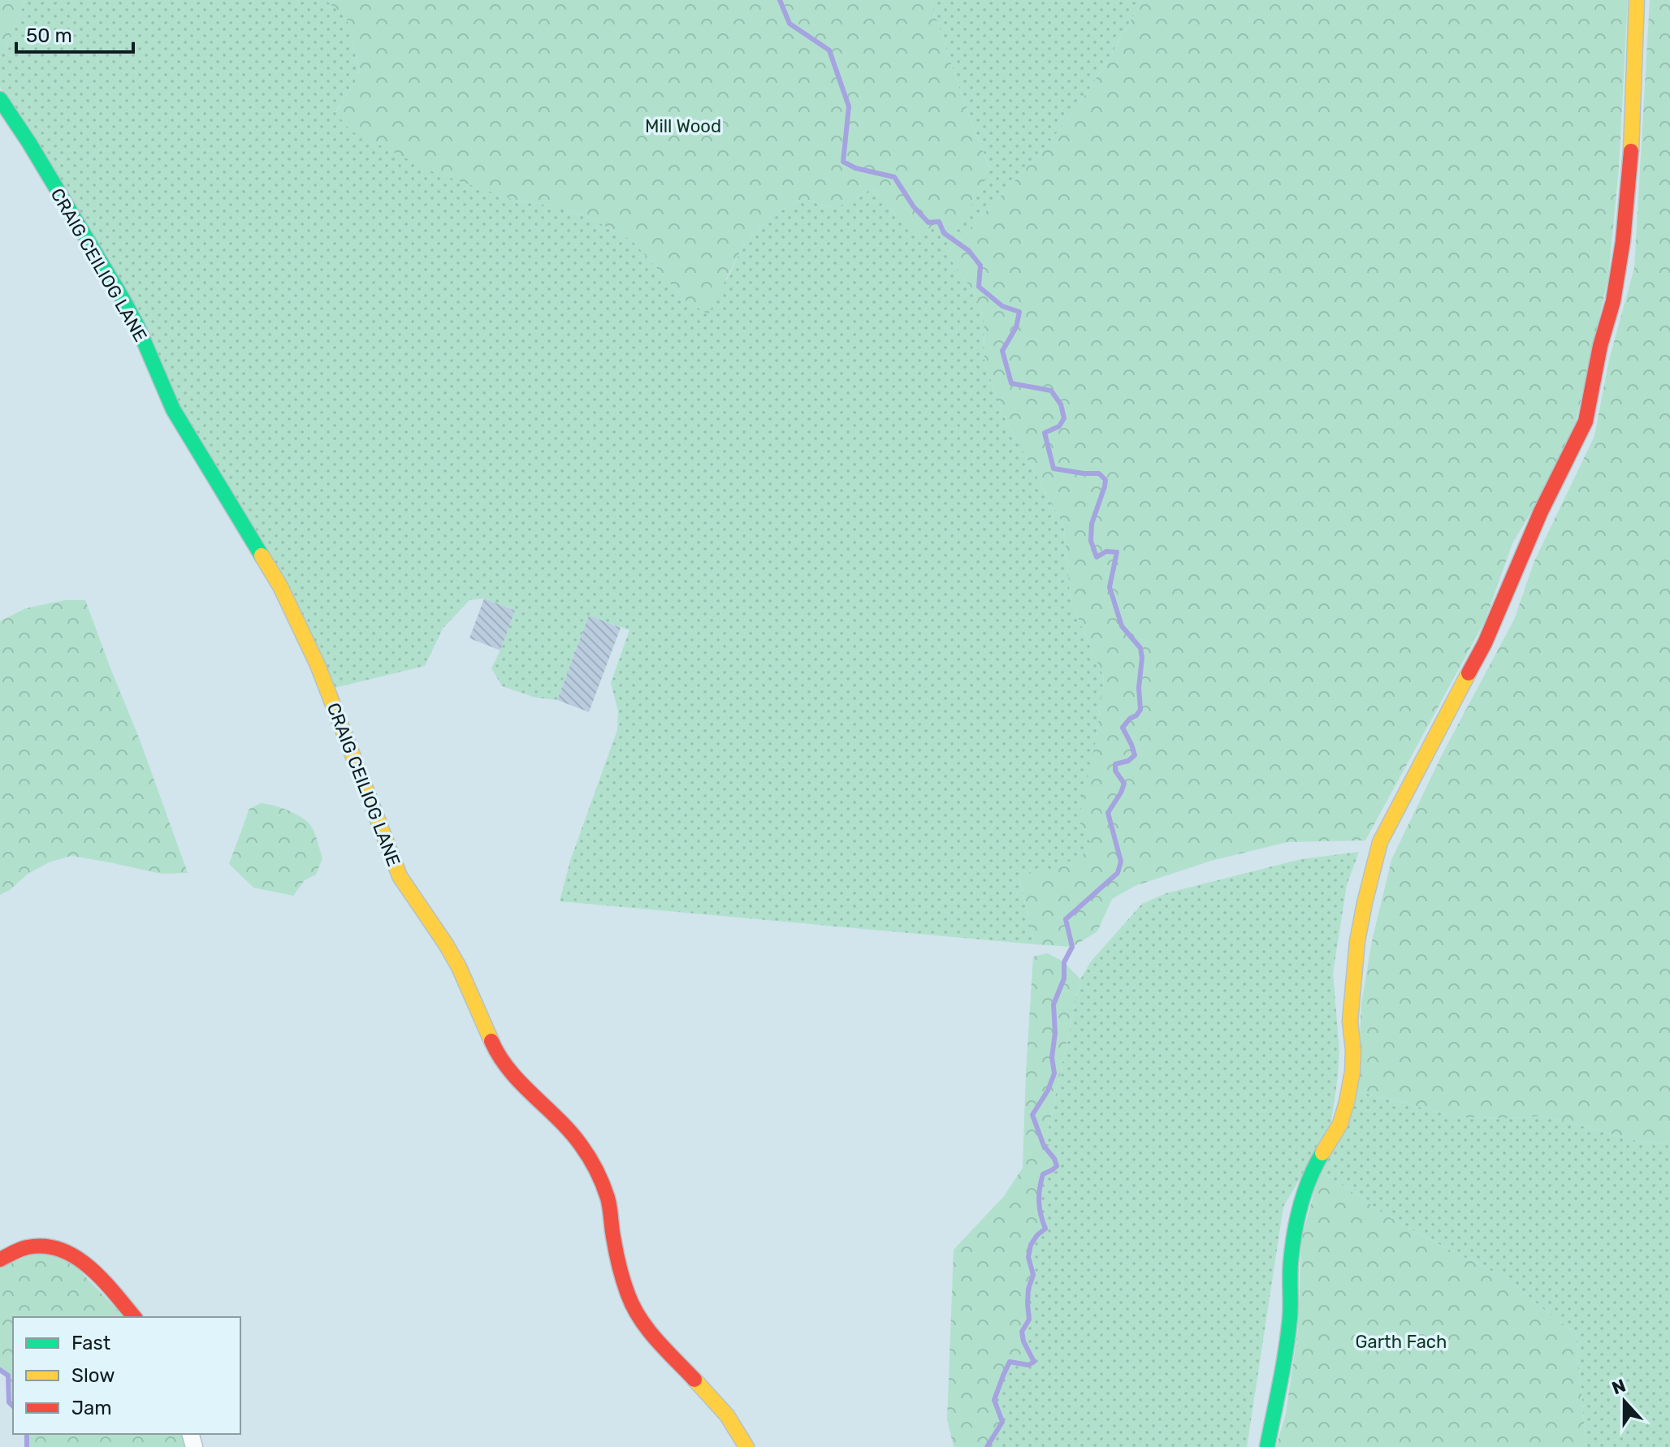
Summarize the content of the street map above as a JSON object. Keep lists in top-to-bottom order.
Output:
{
  "streets": {
    "street": ["CRAIG CEILIOG LANE"]
  },
  "parks": ["Mill Wood", "Garth Fach"],
  "legend": ["Fast", "Slow", "Jam"],
  "scale_bar": "50 m",
  "north": "top"
}
